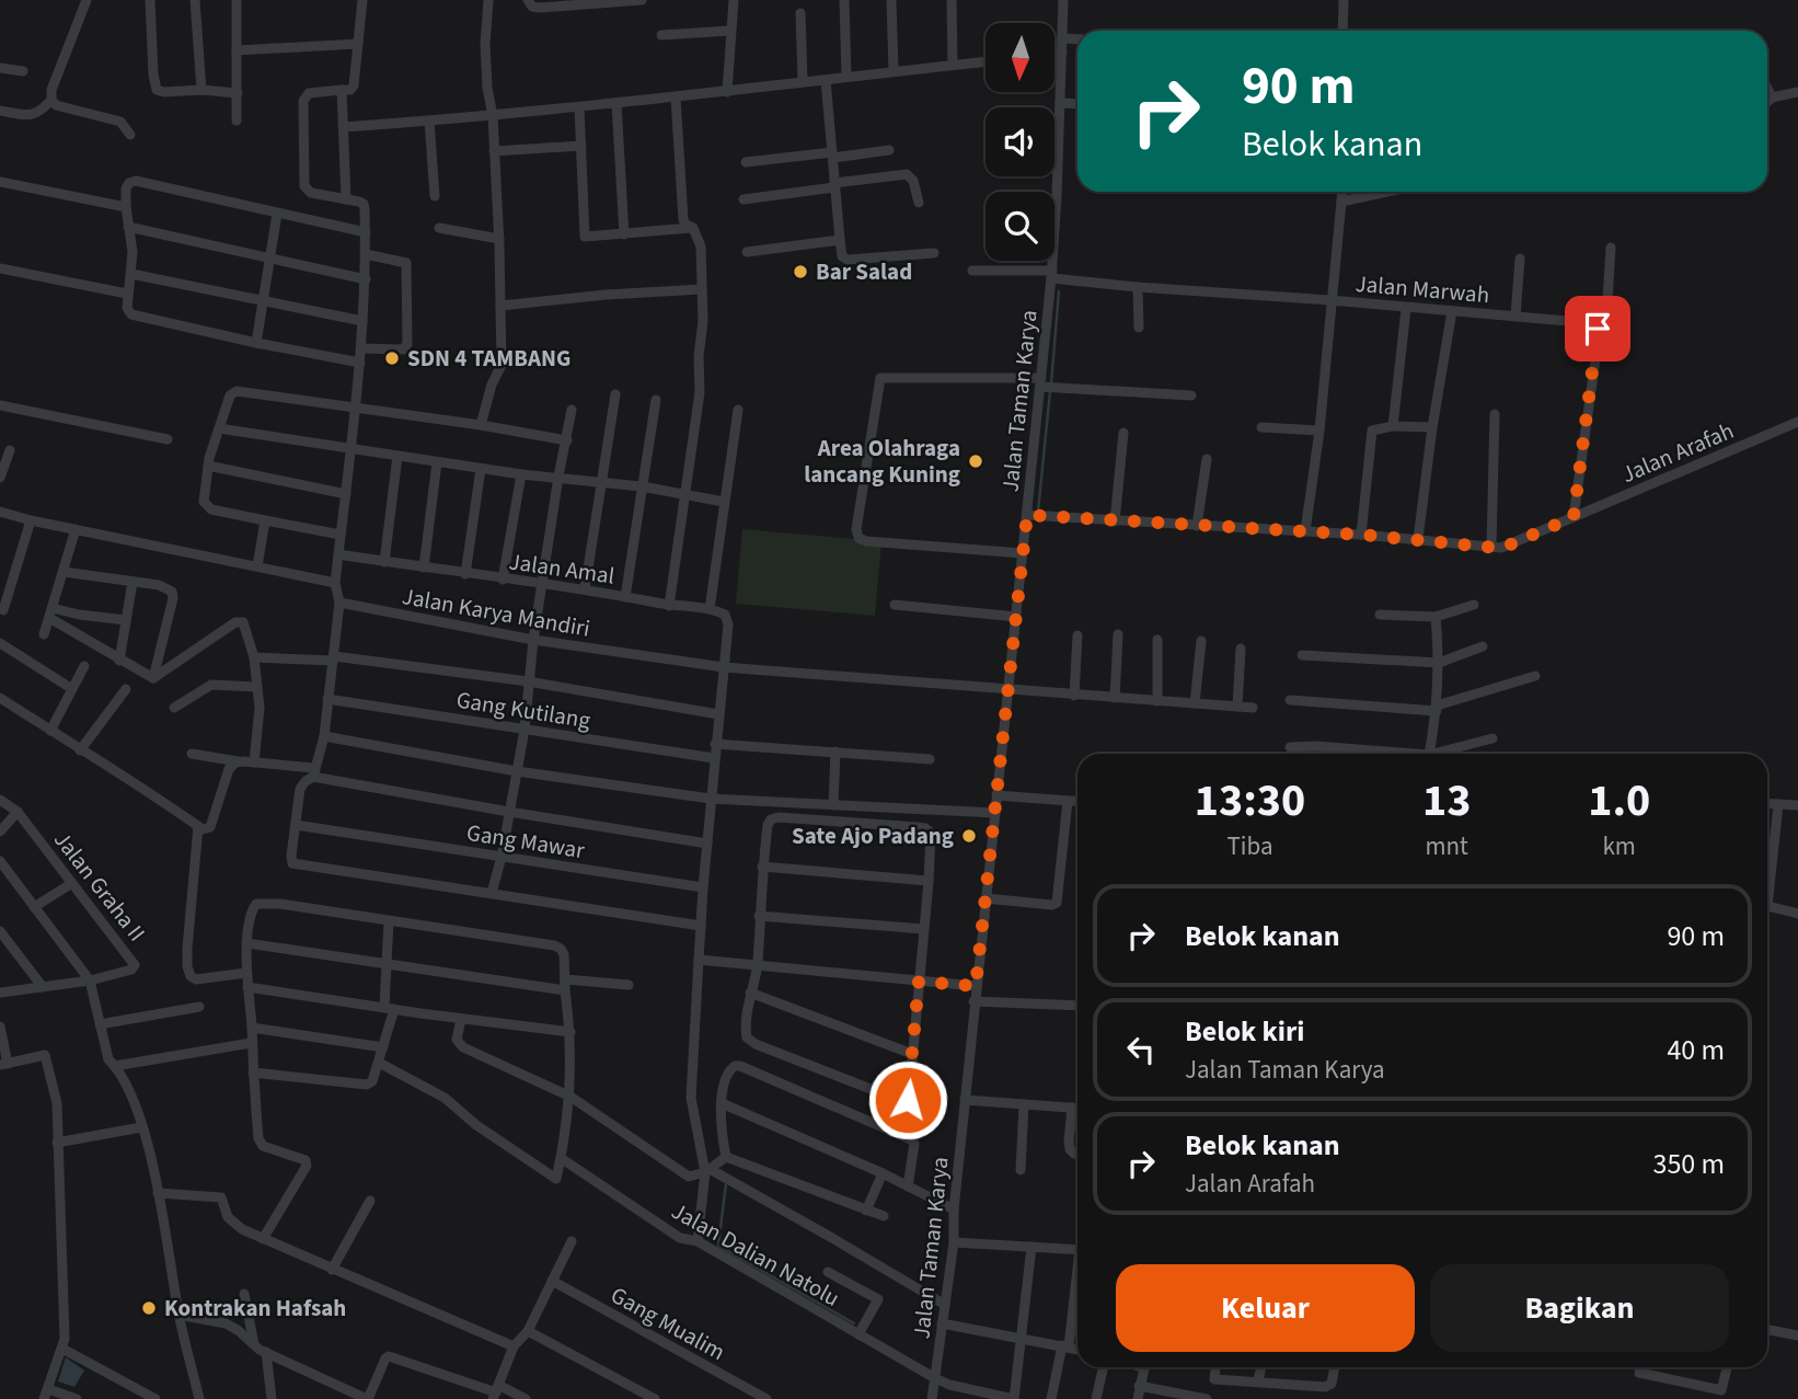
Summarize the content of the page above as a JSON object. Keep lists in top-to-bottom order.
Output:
{
  "streets": {
    "street": [
      "Jalan Marwah",
      "Jalan Taman Karya",
      "Jalan Arafah",
      "Jalan Amal",
      "Jalan Karya Mandiri",
      "Gang Kutilang",
      "Gang Mawar",
      "Jalan Graha II",
      "Jalan Dalian Natolu",
      "Gang Mualim"
    ]
  },
  "crossings": [
    ["Jalan Marwah", "Jalan Taman Karya"],
    ["Jalan Taman Karya", "Jalan Arafah"],
    ["Jalan Taman Karya", "Jalan Karya Mandiri"],
    ["Jalan Taman Karya", "Jalan Dalian Natolu"]
  ],
  "places": [
    "Bar Salad",
    "SDN 4 TAMBANG",
    "Area Olahraga lancang Kuning",
    "Sate Ajo Padang",
    "Kontrakan Hafsah"
  ],
  "north": "bottom",
  "page": {
    "turn": ["90 m", "Belok kanan"],
    "eta": [
      "13:30",
      "Tiba",
      "13",
      "mnt",
      "1.0",
      "km"
    ],
    "list": [
      {
        "name": "Belok kanan",
        "value": "90 m"
      },
      {
        "name": "Belok kiri",
        "note": "Jalan Taman Karya",
        "value": "40 m"
      },
      {
        "name": "Belok kanan",
        "note": "Jalan Arafah",
        "value": "350 m"
      }
    ],
    "buttons": ["Keluar", "Bagikan"]
  }
}
